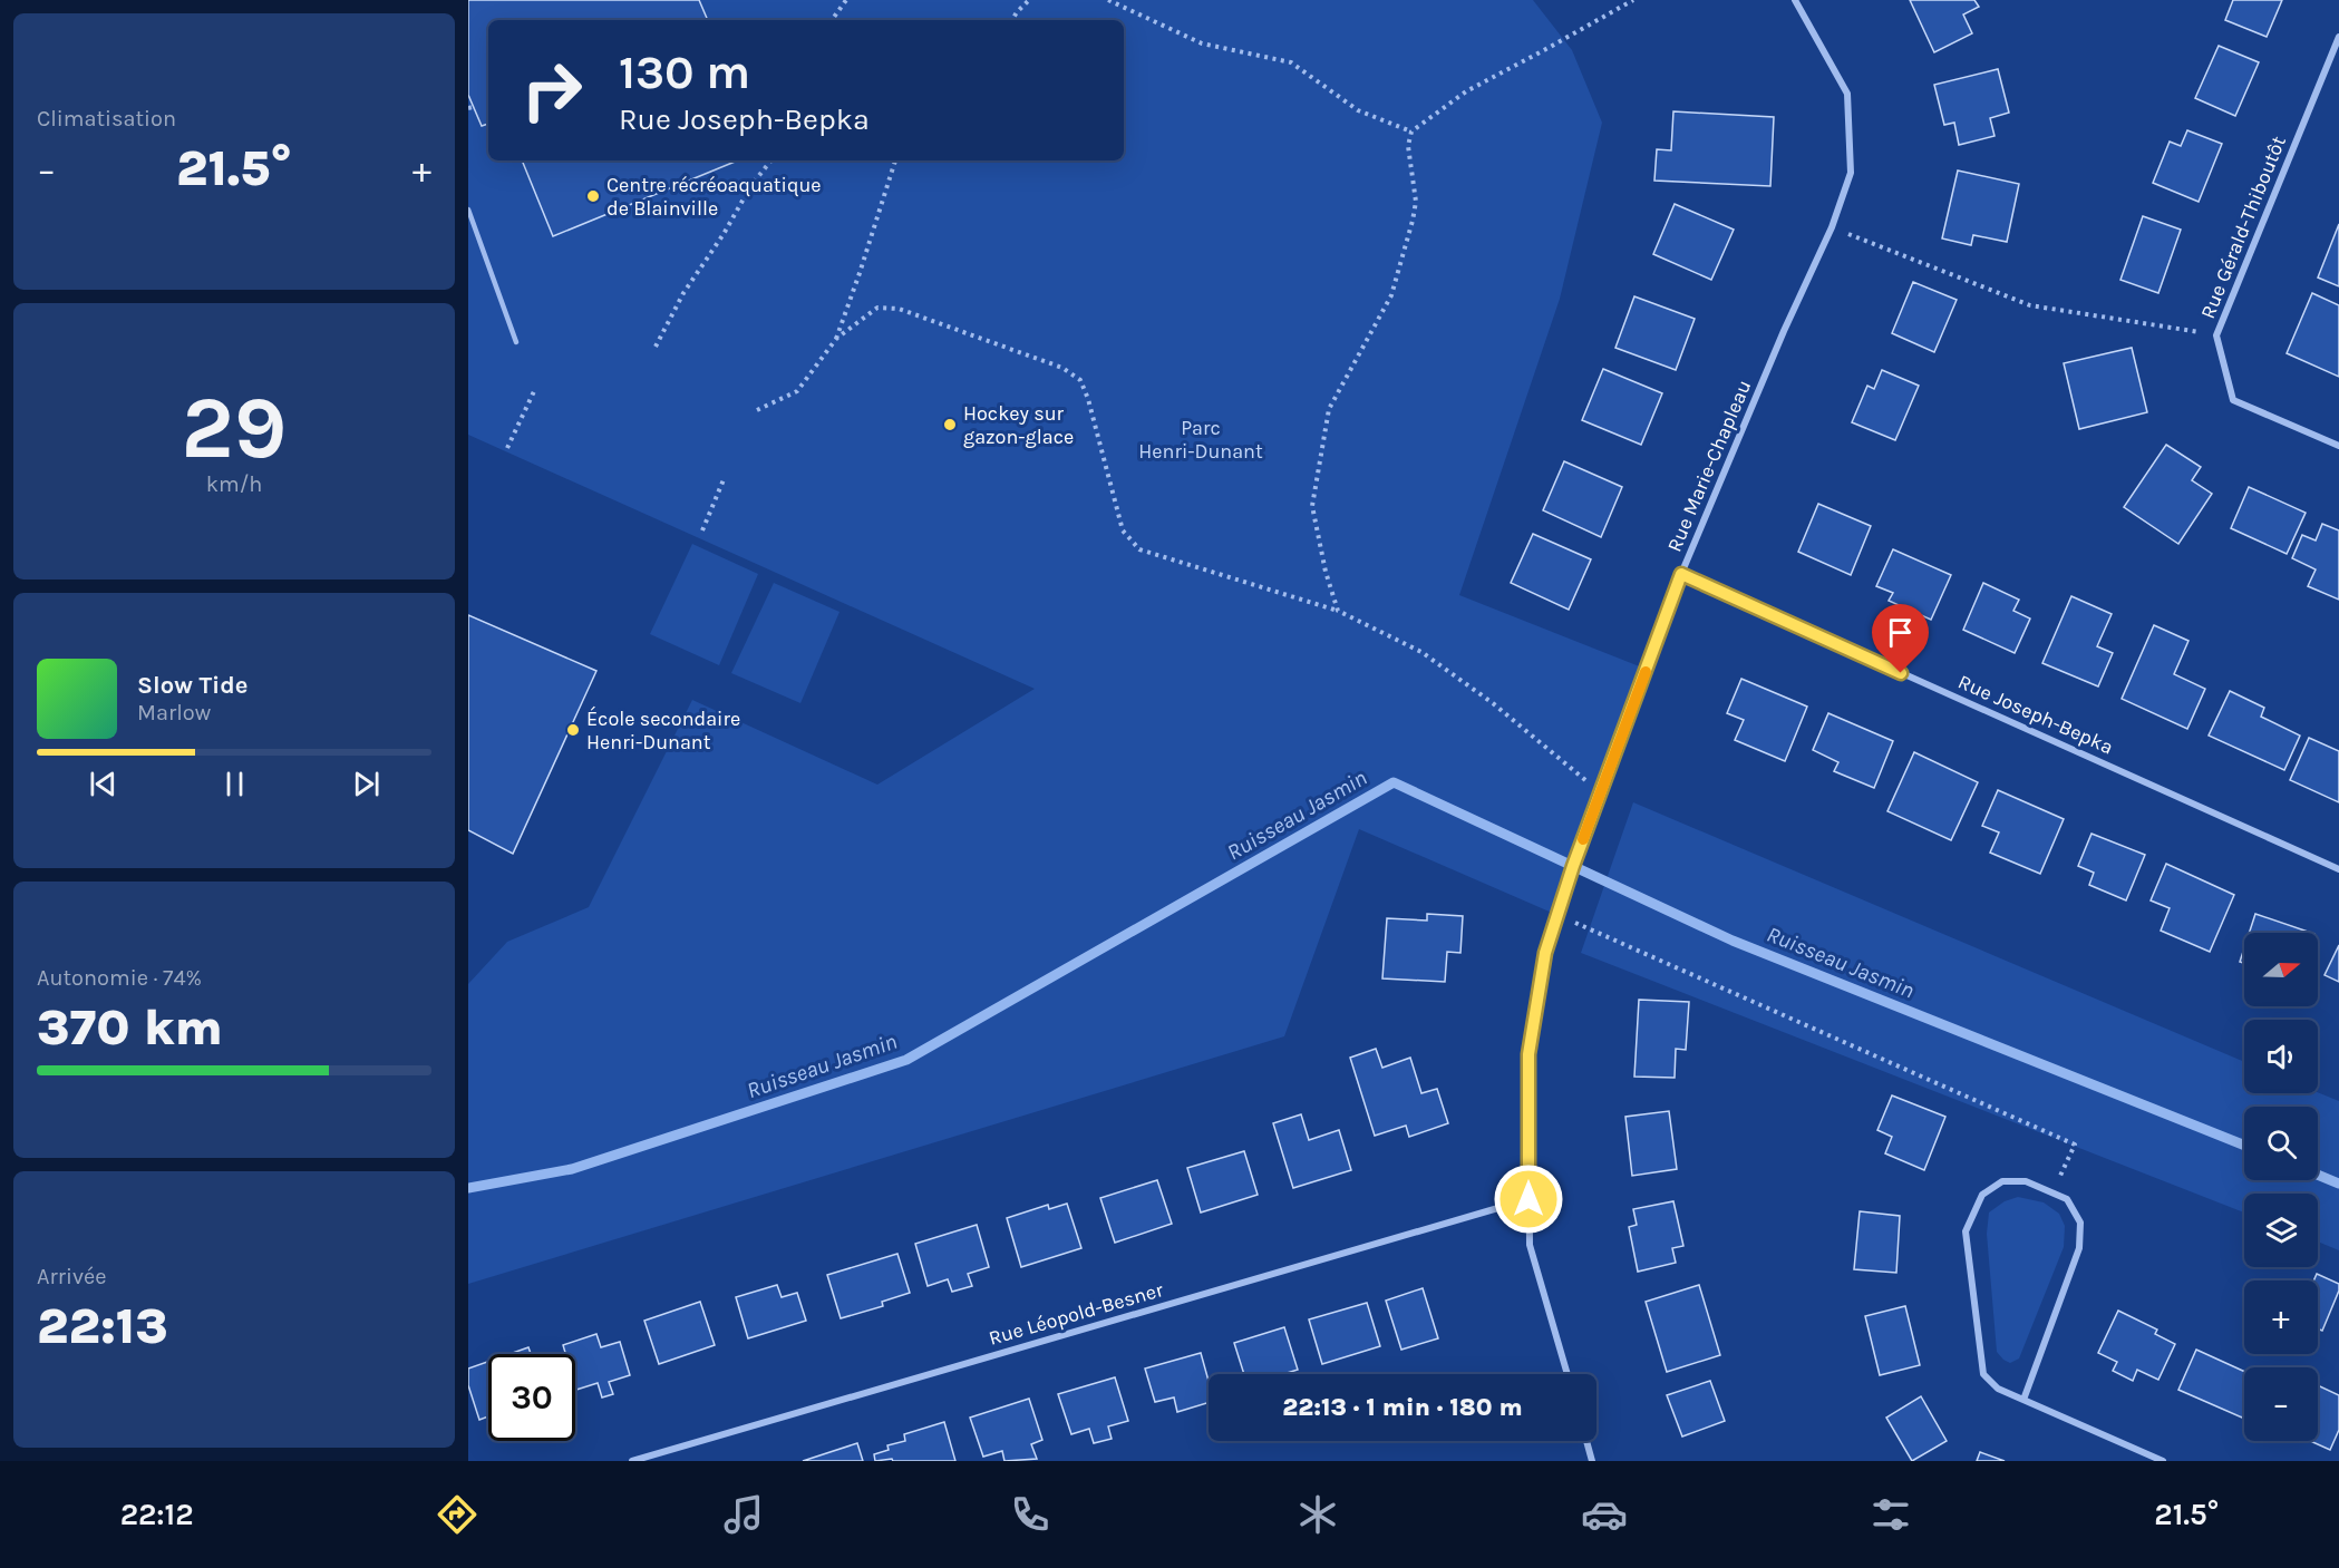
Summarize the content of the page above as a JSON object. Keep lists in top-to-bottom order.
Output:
{
  "streets": {
    "street": [
      "Rue Gérald-Thiboutôt",
      "Rue Marie-Chapleau",
      "Rue Joseph-Bepka",
      "Rue Léopold-Besner"
    ]
  },
  "crossings": [
    ["Rue Marie-Chapleau", "Rue Joseph-Bepka"],
    ["Rue Marie-Chapleau", "Rue Léopold-Besner"]
  ],
  "water": ["Ruisseau Jasmin"],
  "parks": ["Parc Henri-Dunant"],
  "places": ["Centre récréoaquatique de Blainville", "Hockey sur gazon-glace", "École secondaire Henri-Dunant"],
  "north": "right",
  "page": {
    "tile": [
      "Climatisation",
      ["29", "km/h"],
      ["Autonomie · 74%", "370 km"],
      ["Arrivée", "22:13"]
    ],
    "turn": ["130 m", "Rue Joseph-Bepka"],
    "heat": ["−", "21.5°", "+"],
    "song": ["Slow Tide", "Marlow"],
    "map_buttons": ["+", "−"],
    "limit": "30",
    "trip": "22:13 · 1 min · 180 m",
    "tabs": ["22:12", "21.5°"]
  }
}
